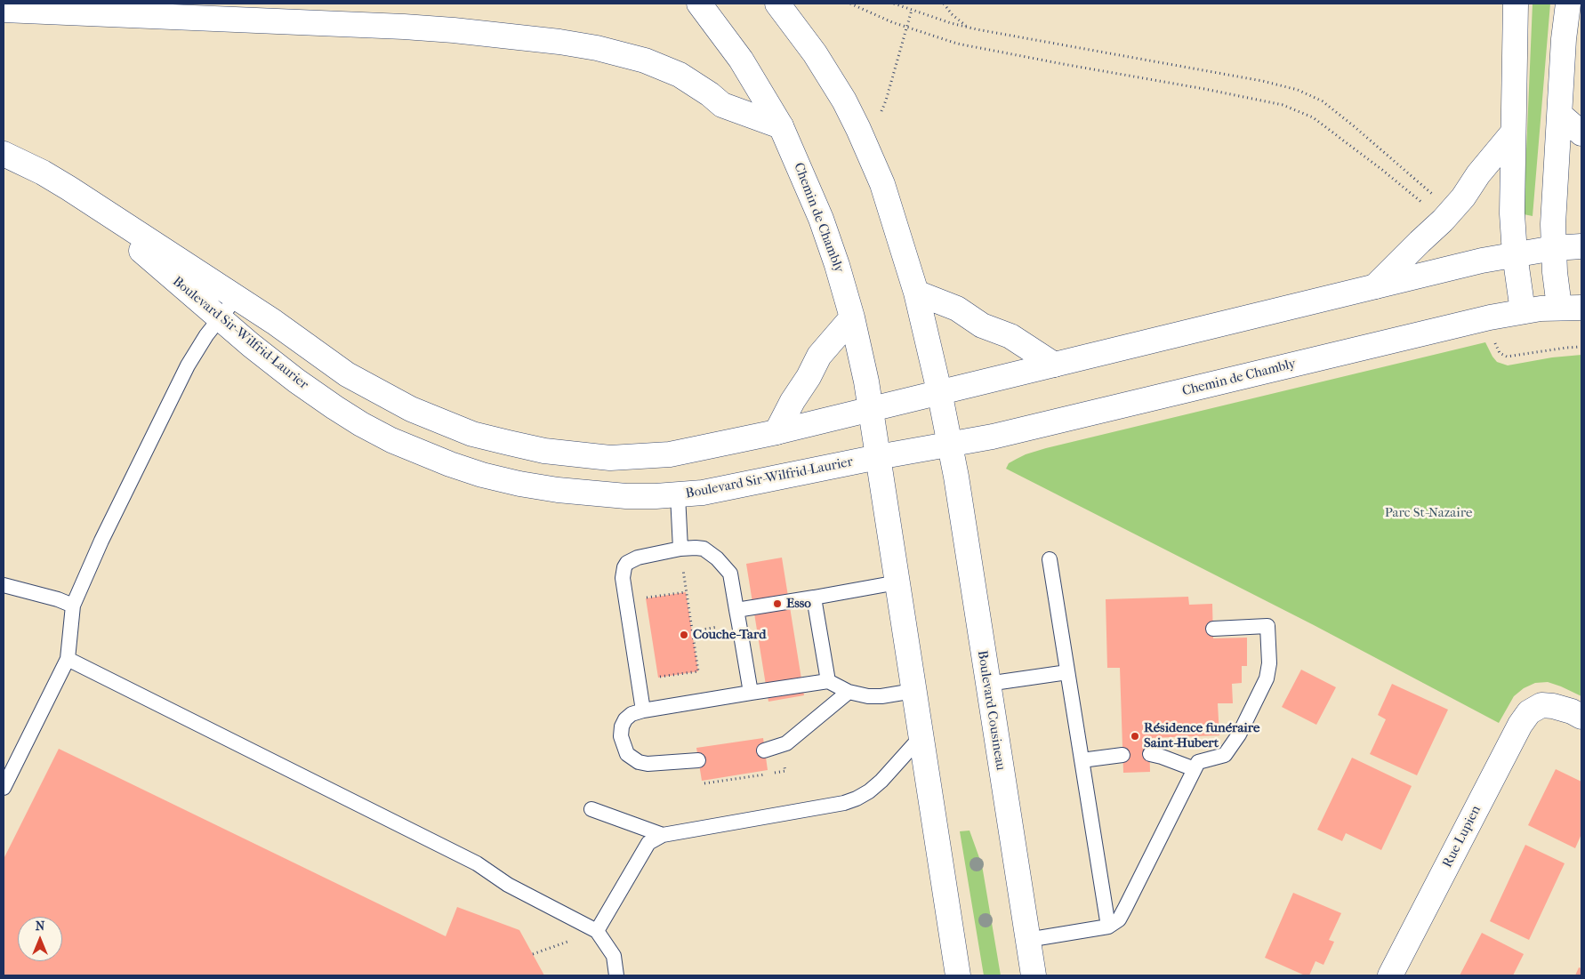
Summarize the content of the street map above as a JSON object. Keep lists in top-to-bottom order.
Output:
{
  "streets": {
    "main road": [
      "Chemin de Chambly",
      "Boulevard Sir-Wilfrid-Laurier",
      "Boulevard Cousineau",
      "Rue Lupien"
    ]
  },
  "crossings": [
    ["Chemin de Chambly", "Boulevard Sir-Wilfrid-Laurier"],
    ["Chemin de Chambly", "Boulevard Cousineau"],
    ["Boulevard Sir-Wilfrid-Laurier", "Boulevard Cousineau"]
  ],
  "parks": ["Parc St-Nazaire"],
  "places": ["Esso", "Couche-Tard", "Résidence funéraire Saint-Hubert"],
  "north": "top"
}
